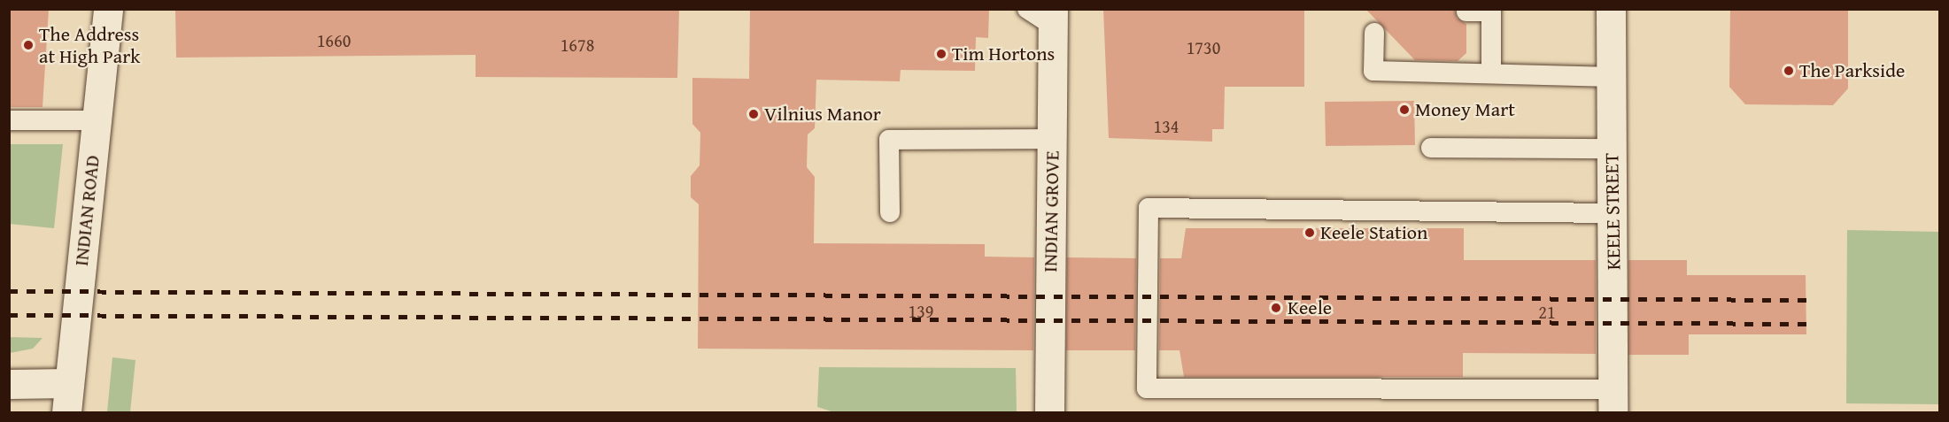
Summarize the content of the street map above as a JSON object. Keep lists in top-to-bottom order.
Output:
{
  "streets": {
    "street": ["INDIAN ROAD", "INDIAN GROVE", "KEELE STREET"]
  },
  "places": [
    "The Address at High Park",
    "Tim Hortons",
    "The Parkside",
    "Money Mart",
    "Vilnius Manor",
    "Keele Station",
    "Keele"
  ],
  "house_numbers": [
    "1660",
    "1678",
    "1730",
    "134",
    "139",
    "21"
  ]
}
